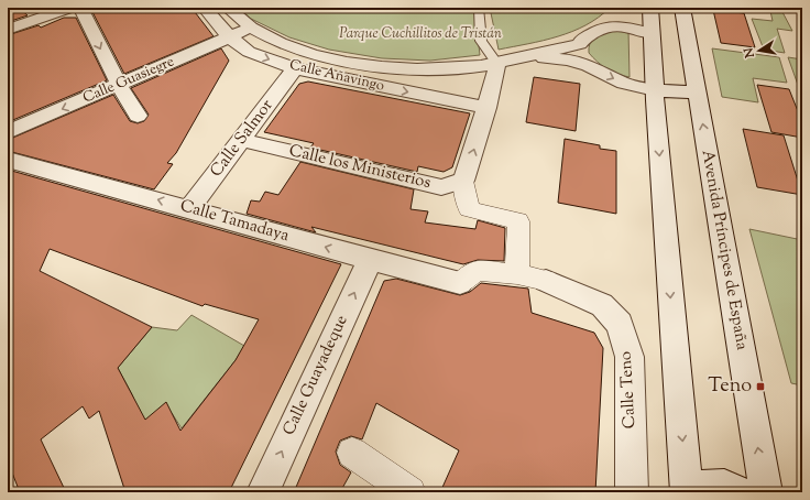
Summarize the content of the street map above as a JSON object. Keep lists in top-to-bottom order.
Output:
{
  "streets": {
    "street": [
      "Calle Añavingo",
      "Calle Guasiegre",
      "Calle Salmor",
      "Calle los Ministerios",
      "Calle Tamadaya",
      "Avenida Príncipes de España",
      "Calle Guayadeque",
      "Calle Teno"
    ]
  },
  "crossings": [
    ["Calle Añavingo", "Calle Guasiegre"],
    ["Calle Añavingo", "Calle Salmor"],
    ["Calle Salmor", "Calle los Ministerios"],
    ["Calle Salmor", "Calle Tamadaya"],
    ["Calle Tamadaya", "Calle Guayadeque"]
  ],
  "one_way": ["Calle Guayadeque"],
  "parks": ["Parque Cuchillitos de Tristán"],
  "places": {
    "transit": ["Teno"]
  },
  "north": "left"
}
